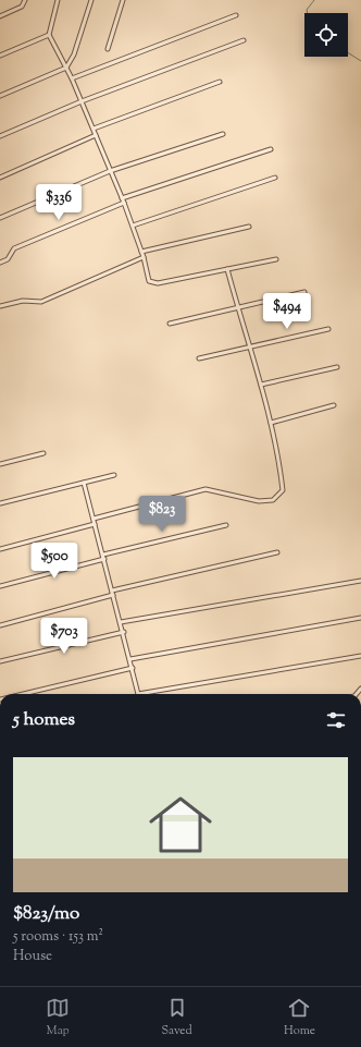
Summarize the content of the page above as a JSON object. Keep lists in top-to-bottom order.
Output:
{
  "page": {
    "price": [
      "$336",
      "$494",
      "$823",
      "$500",
      "$703"
    ],
    "heading": "5 homes",
    "list": [
      {
        "name": "$823/mo",
        "note": "5 rooms · 153 m² · House"
      }
    ],
    "tabs": ["Map", "Saved", "Home"]
  }
}
